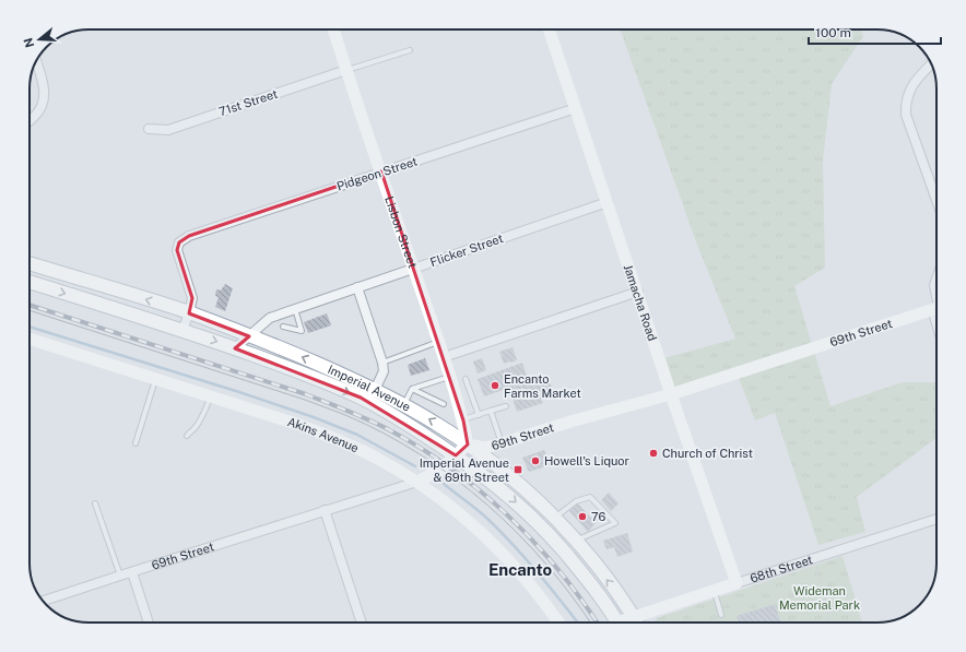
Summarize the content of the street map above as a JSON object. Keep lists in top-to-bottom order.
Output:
{
  "streets": {
    "main road": ["Imperial Avenue"],
    "street": [
      "71st Street",
      "Pidgeon Street",
      "Lisbon Street",
      "Flicker Street",
      "Jamacha Road",
      "69th Street",
      "Akins Avenue",
      "68th Street"
    ]
  },
  "crossings": [
    ["71st Street", "Lisbon Street"],
    ["Pidgeon Street", "Lisbon Street"],
    ["Pidgeon Street", "Jamacha Road"],
    ["Pidgeon Street", "Imperial Avenue"],
    ["Lisbon Street", "Flicker Street"],
    ["Lisbon Street", "69th Street"],
    ["Lisbon Street", "Imperial Avenue"],
    ["Flicker Street", "Jamacha Road"],
    ["Flicker Street", "Imperial Avenue"],
    ["Jamacha Road", "69th Street"],
    ["Jamacha Road", "68th Street"],
    ["69th Street", "Imperial Avenue"],
    ["69th Street", "Akins Avenue"],
    ["Imperial Avenue", "68th Street"]
  ],
  "districts": ["Encanto"],
  "parks": ["Wideman Memorial Park"],
  "places": {
    "other": [
      "Encanto Farms Market",
      "Church of Christ",
      "Howell's Liquor",
      "76"
    ],
    "transit": ["Imperial Avenue & 69th Street"]
  },
  "scale_bar": "100 m",
  "north": "left"
}
